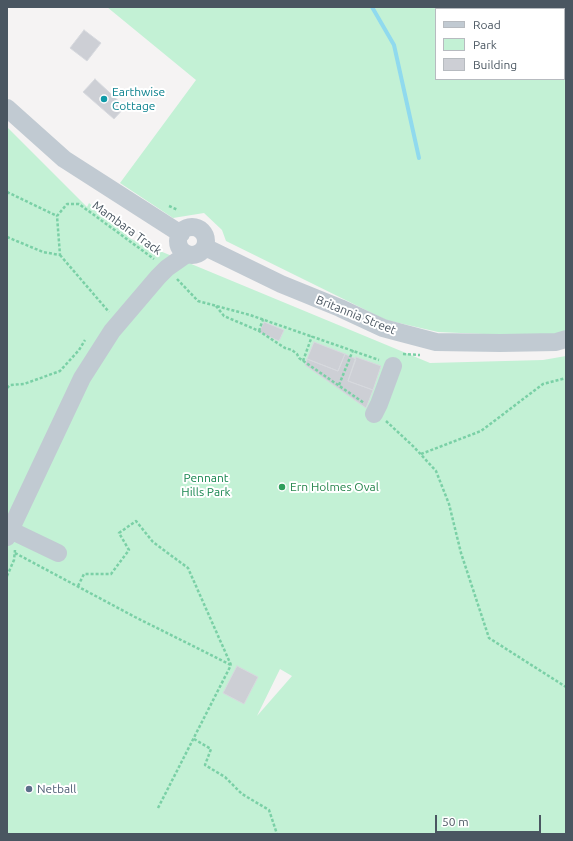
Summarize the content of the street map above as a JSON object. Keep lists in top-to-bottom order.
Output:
{
  "streets": {
    "street": ["Britannia Street"],
    "path": ["Mambara Track"]
  },
  "parks": ["Pennant Hills Park"],
  "places": ["Earthwise Cottage", "Ern Holmes Oval", "Netball"],
  "legend": ["Road", "Park", "Building"],
  "scale_bar": "50 m"
}
